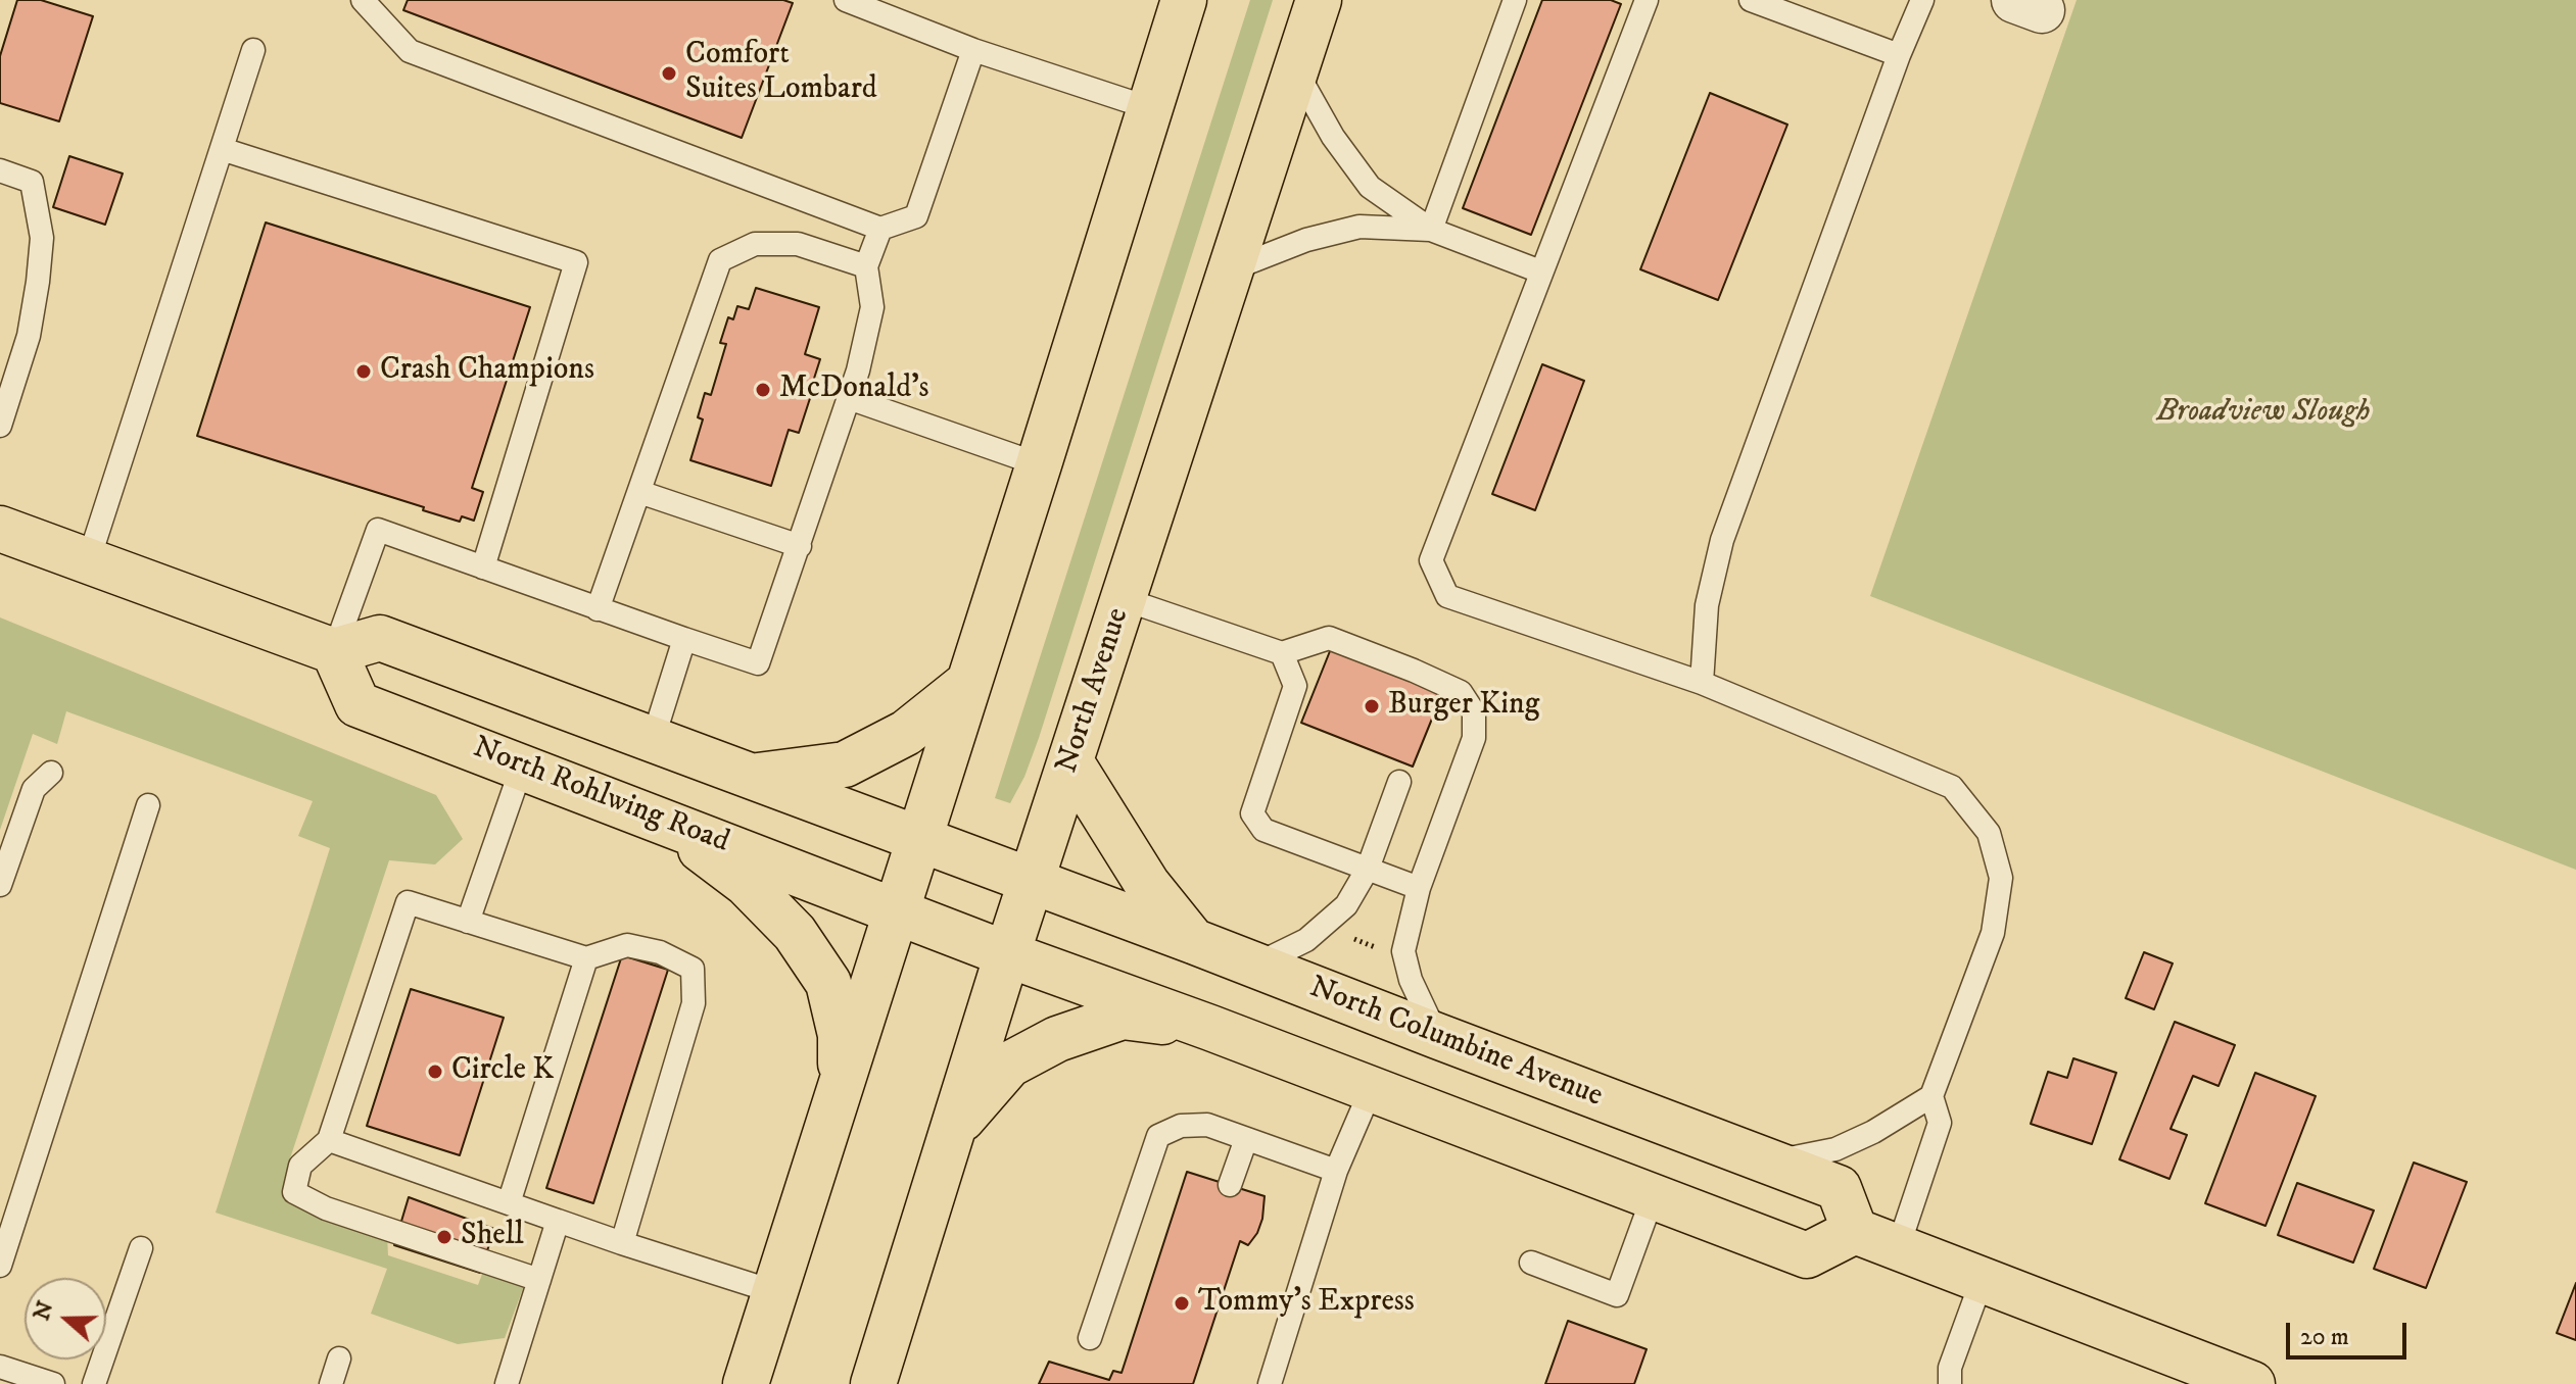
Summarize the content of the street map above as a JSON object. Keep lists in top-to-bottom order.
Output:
{
  "streets": {
    "main road": ["North Avenue", "North Rohlwing Road", "North Columbine Avenue"]
  },
  "crossings": [
    ["North Avenue", "North Rohlwing Road"],
    ["North Avenue", "North Columbine Avenue"]
  ],
  "parks": ["Broadview Slough"],
  "places": [
    "Comfort Suites Lombard",
    "Crash Champions",
    "McDonald's",
    "Burger King",
    "Circle K",
    "Shell",
    "Tommy's Express"
  ],
  "scale_bar": "20 m",
  "north": "left"
}
